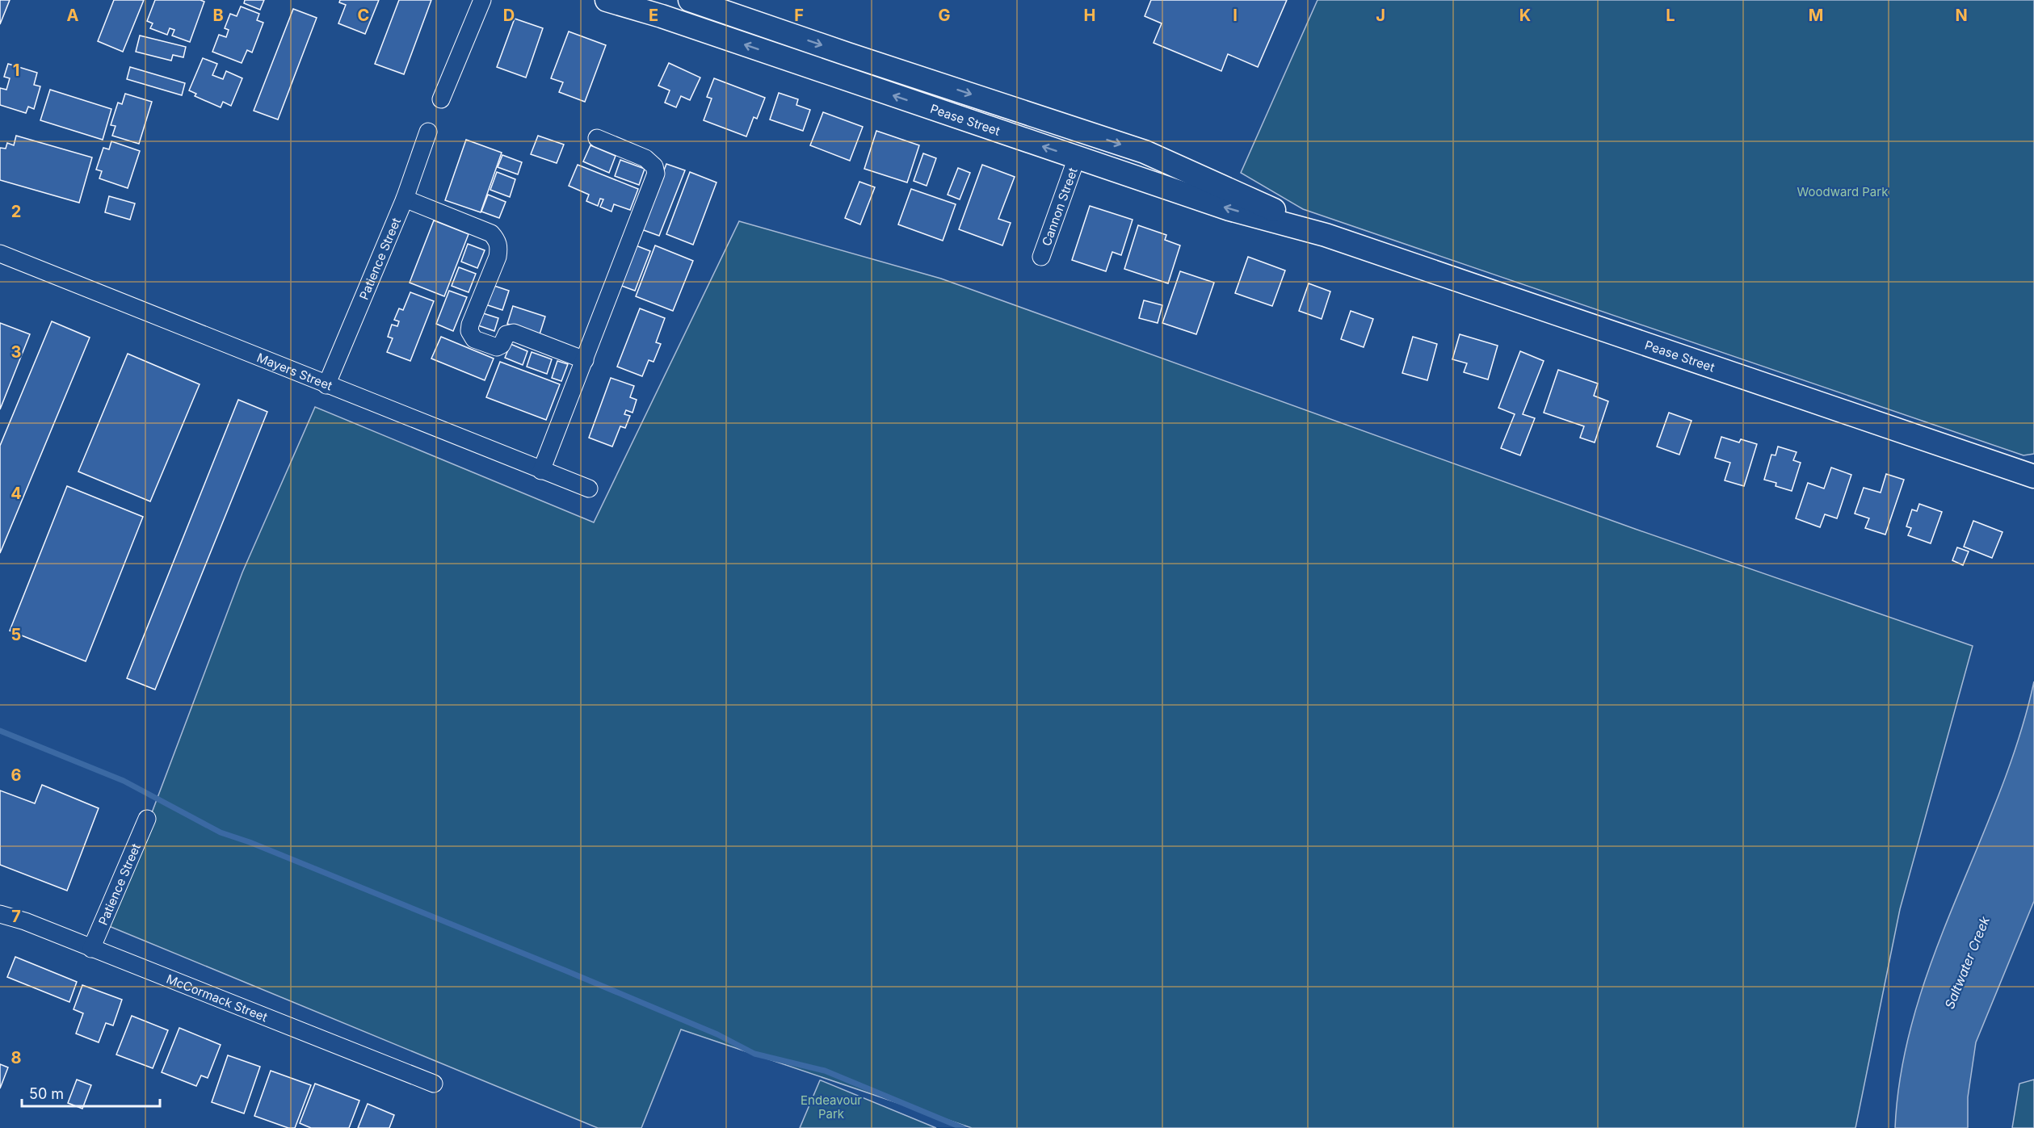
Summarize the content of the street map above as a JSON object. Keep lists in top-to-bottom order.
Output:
{
  "streets": {
    "street": [
      "Pease Street",
      "Cannon Street",
      "Patience Street",
      "Mayers Street",
      "McCormack Street"
    ]
  },
  "crossings": [
    ["Pease Street", "Cannon Street"],
    ["Patience Street", "Mayers Street"],
    ["Patience Street", "McCormack Street"]
  ],
  "water": ["Saltwater Creek"],
  "parks": ["Woodward Park", "Endeavour Park"],
  "scale_bar": "50 m",
  "grid": {
    "columns": [
      "A",
      "B",
      "C",
      "D",
      "E",
      "F",
      "G",
      "H",
      "I",
      "J",
      "K",
      "L",
      "M",
      "N"
    ],
    "rows": [
      "1",
      "2",
      "3",
      "4",
      "5",
      "6",
      "7",
      "8"
    ]
  }
}
